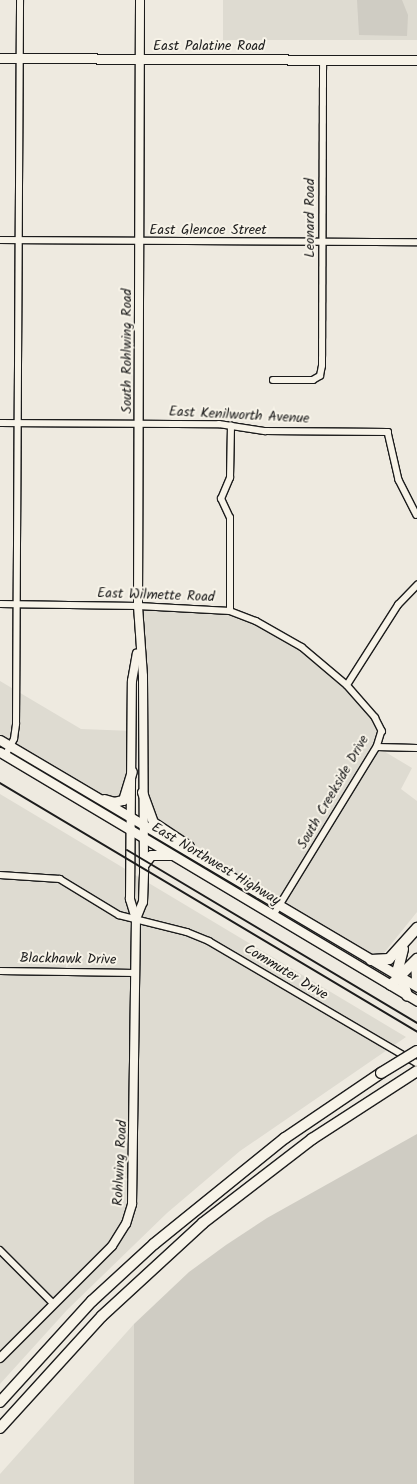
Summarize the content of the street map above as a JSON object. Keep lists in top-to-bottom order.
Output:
{
  "streets": {
    "main road": ["East Palatine Road", "East Northwest Highway"],
    "street": [
      "Leonard Road",
      "East Glencoe Street",
      "South Rohlwing Road",
      "East Kenilworth Avenue",
      "East Wilmette Road",
      "South Creekside Drive",
      "Blackhawk Drive",
      "Commuter Drive",
      "Rohlwing Road"
    ]
  },
  "crossings": [
    ["East Palatine Road", "Leonard Road"],
    ["East Palatine Road", "South Rohlwing Road"],
    ["Leonard Road", "East Glencoe Street"],
    ["East Glencoe Street", "South Rohlwing Road"],
    ["South Rohlwing Road", "East Kenilworth Avenue"],
    ["South Rohlwing Road", "East Wilmette Road"],
    ["South Rohlwing Road", "East Northwest Highway"],
    ["South Rohlwing Road", "Rohlwing Road"],
    ["East Wilmette Road", "South Creekside Drive"],
    ["South Creekside Drive", "East Northwest Highway"],
    ["East Northwest Highway", "Rohlwing Road"],
    ["Blackhawk Drive", "Rohlwing Road"],
    ["Commuter Drive", "Rohlwing Road"]
  ]
}
